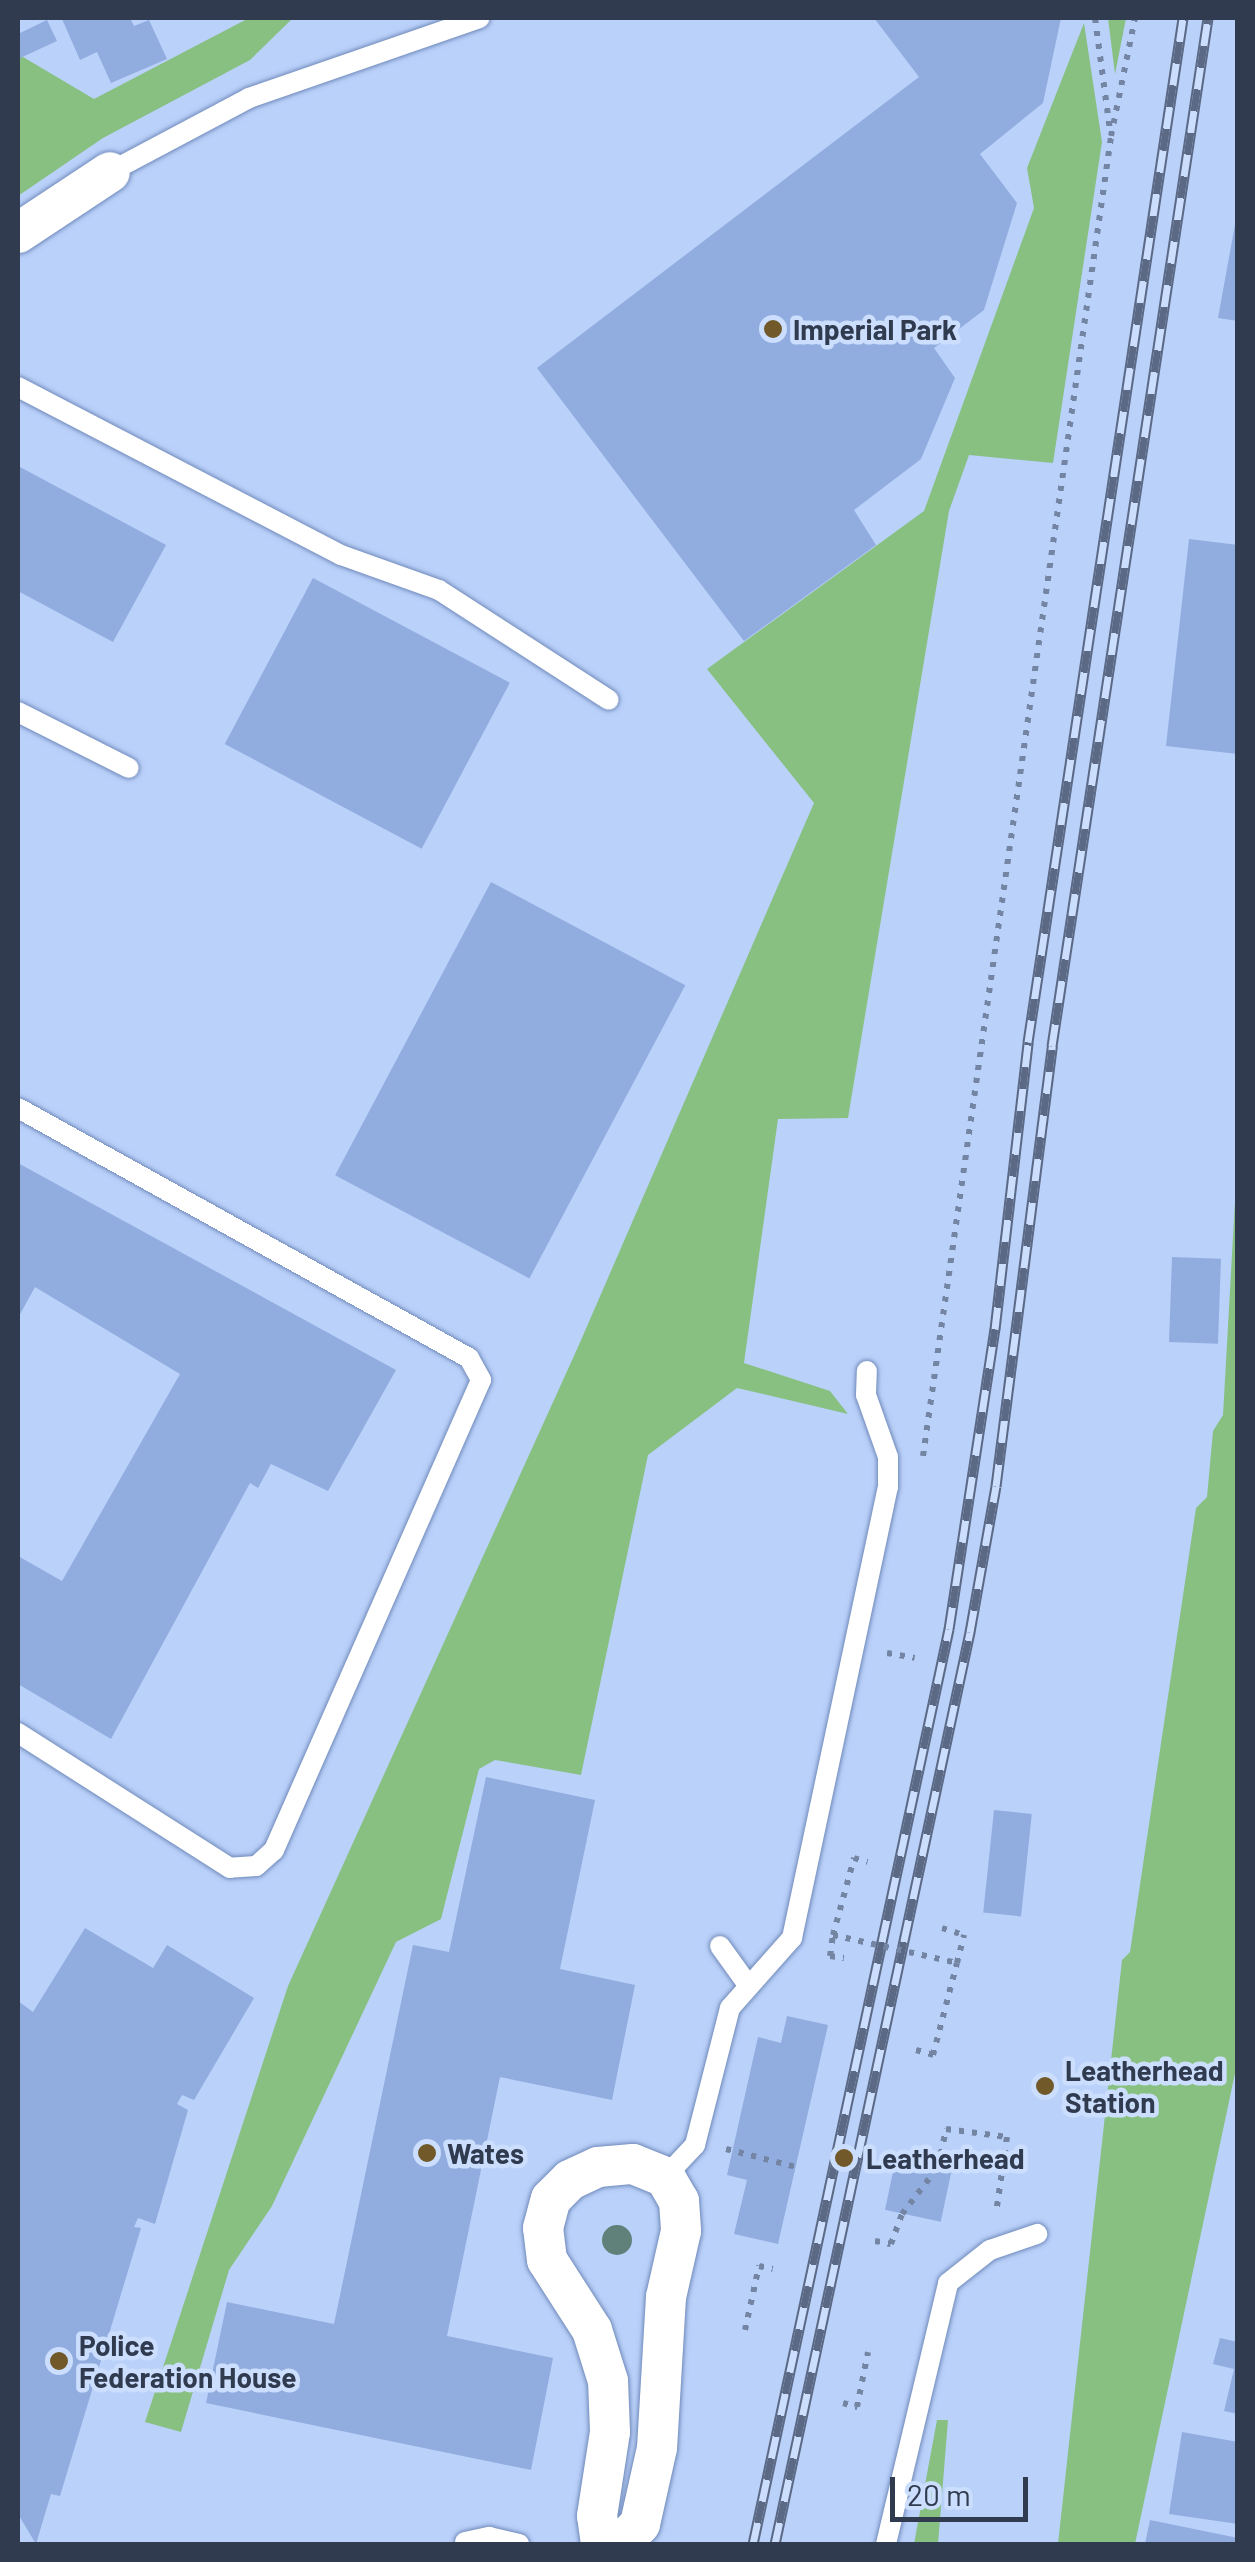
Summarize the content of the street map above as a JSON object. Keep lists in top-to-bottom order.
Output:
{
  "places": [
    "Imperial Park",
    "Leatherhead Station",
    "Wates",
    "Leatherhead",
    "Police Federation House"
  ],
  "scale_bar": "20 m"
}
